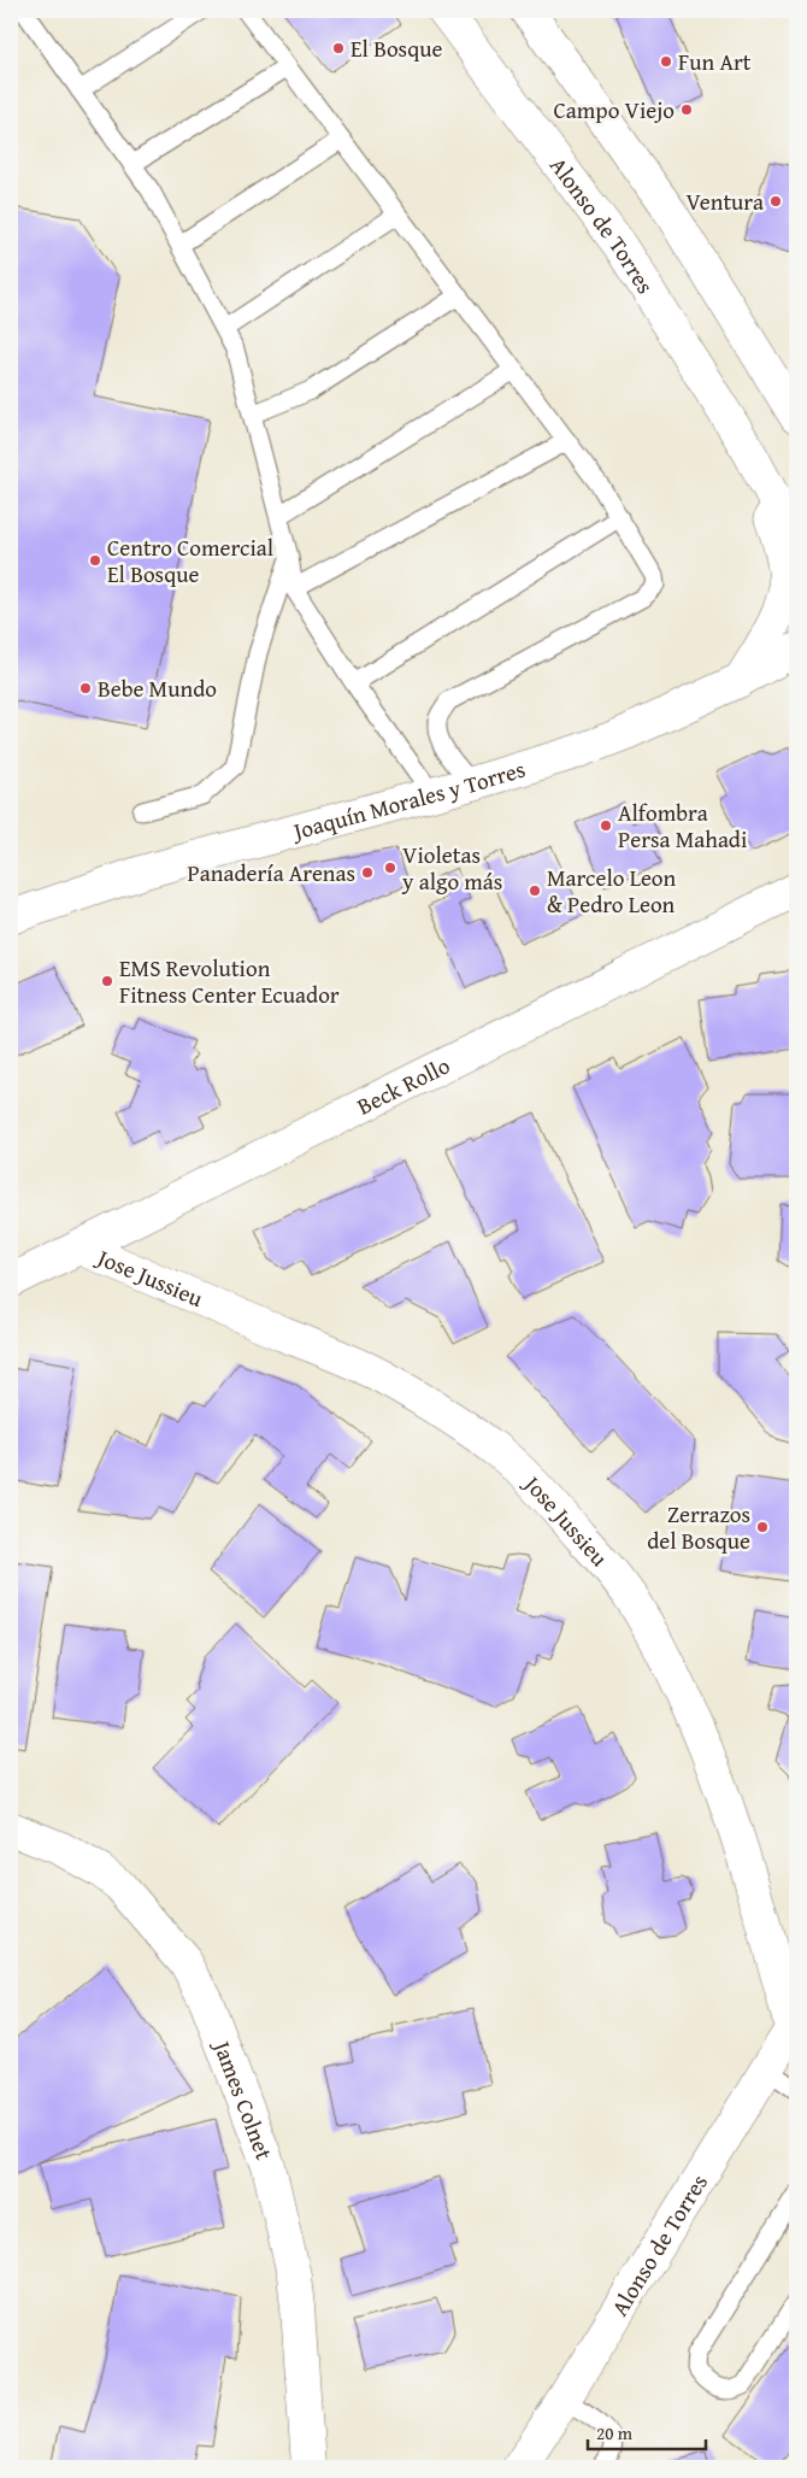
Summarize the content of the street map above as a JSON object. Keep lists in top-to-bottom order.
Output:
{
  "streets": {
    "street": [
      "Alonso de Torres",
      "Joaquín Morales y Torres",
      "Beck Rollo",
      "Jose Jussieu",
      "James Colnet"
    ]
  },
  "crossings": [
    ["Alonso de Torres", "Joaquín Morales y Torres"],
    ["Alonso de Torres", "Jose Jussieu"],
    ["Beck Rollo", "Jose Jussieu"]
  ],
  "places": [
    "El Bosque",
    "Fun Art",
    "Campo Viejo",
    "Ventura",
    "Centro Comercial El Bosque",
    "Bebe Mundo",
    "Alfombra Persa Mahadi",
    "Violetas y algo más",
    "Panadería Arenas",
    "Marcelo Leon & Pedro Leon",
    "EMS Revolution Fitness Center Ecuador",
    "Zerrazos del Bosque"
  ],
  "scale_bar": "20 m"
}
